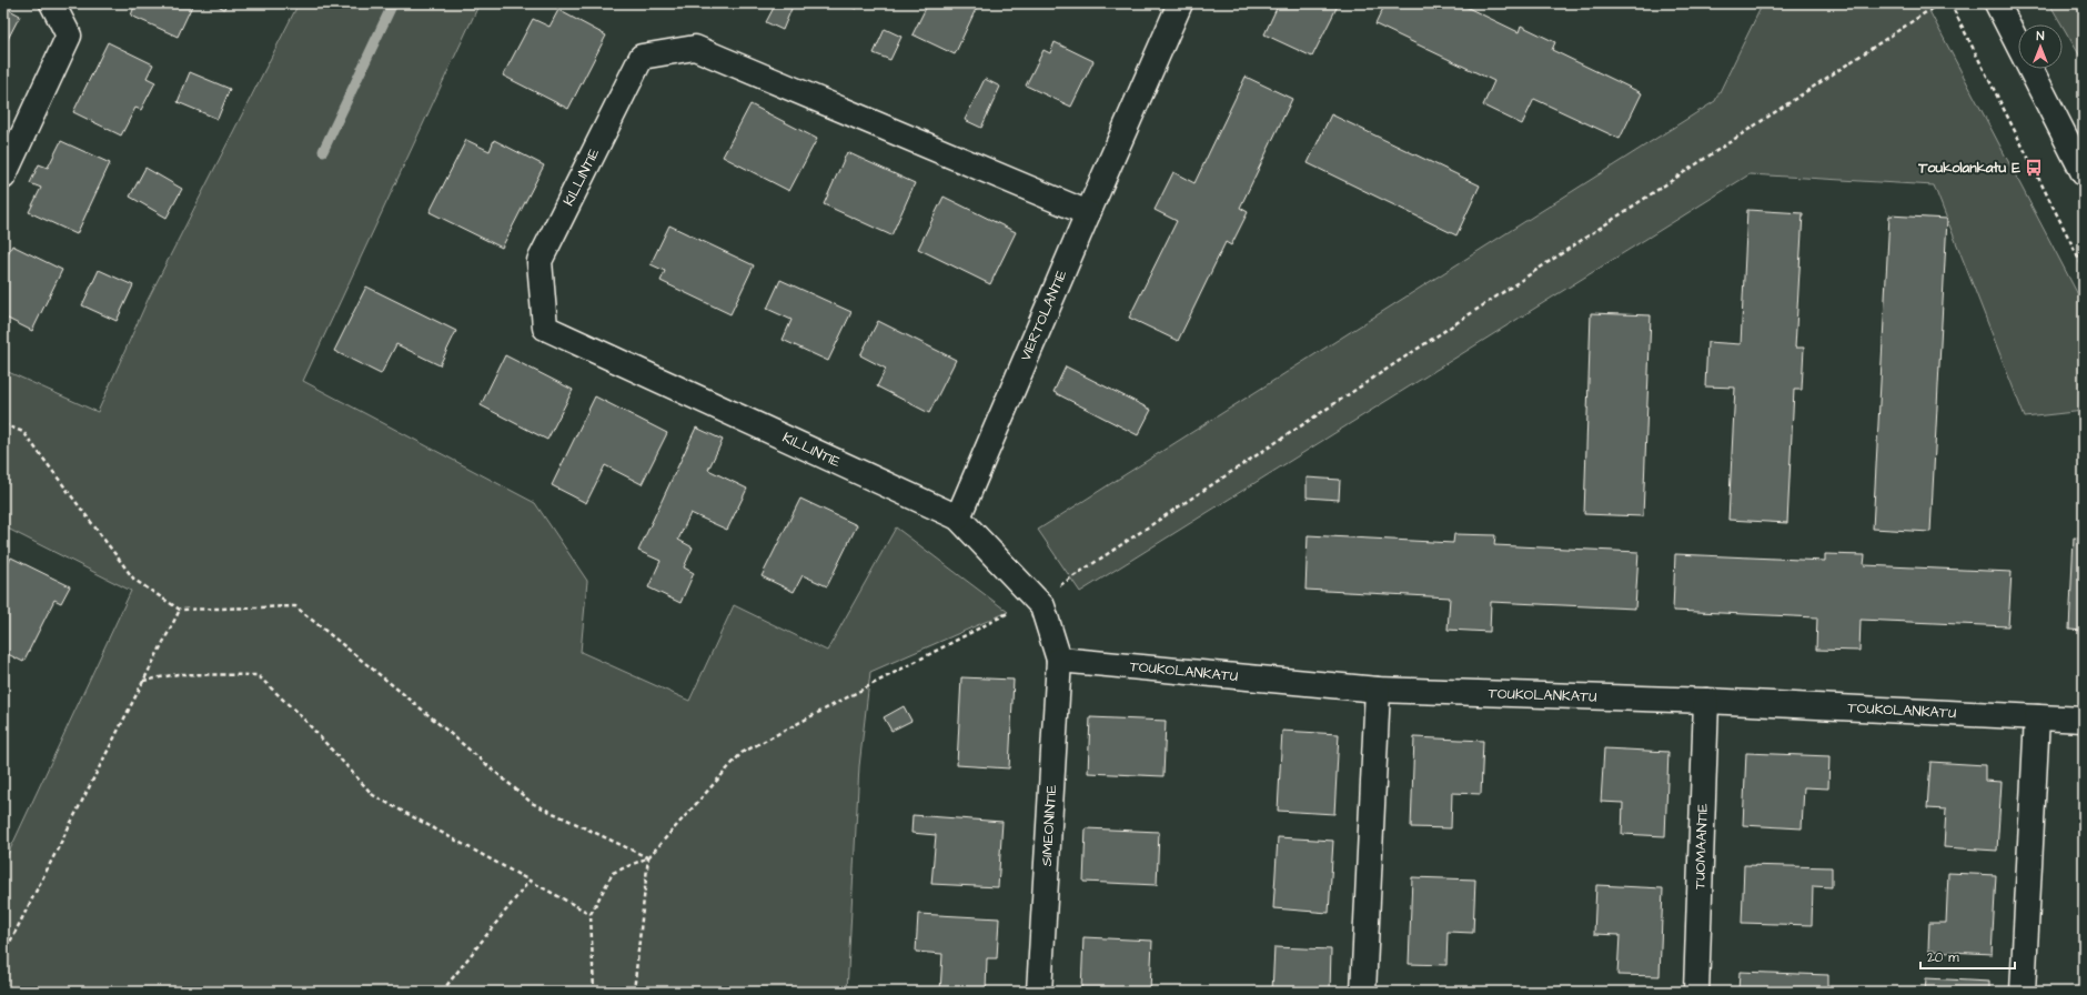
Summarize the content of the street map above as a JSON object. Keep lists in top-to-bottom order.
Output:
{
  "streets": {
    "street": [
      "KILLINTIE",
      "VIERTOLANTIE",
      "TOUKOLANKATU",
      "SIMEONINTIE",
      "TUOMAANTIE"
    ]
  },
  "crossings": [
    ["KILLINTIE", "VIERTOLANTIE"],
    ["TOUKOLANKATU", "SIMEONINTIE"],
    ["TOUKOLANKATU", "TUOMAANTIE"]
  ],
  "places": {
    "bus stop": ["Toukolankatu E"]
  },
  "scale_bar": "20 m",
  "north": "top"
}
